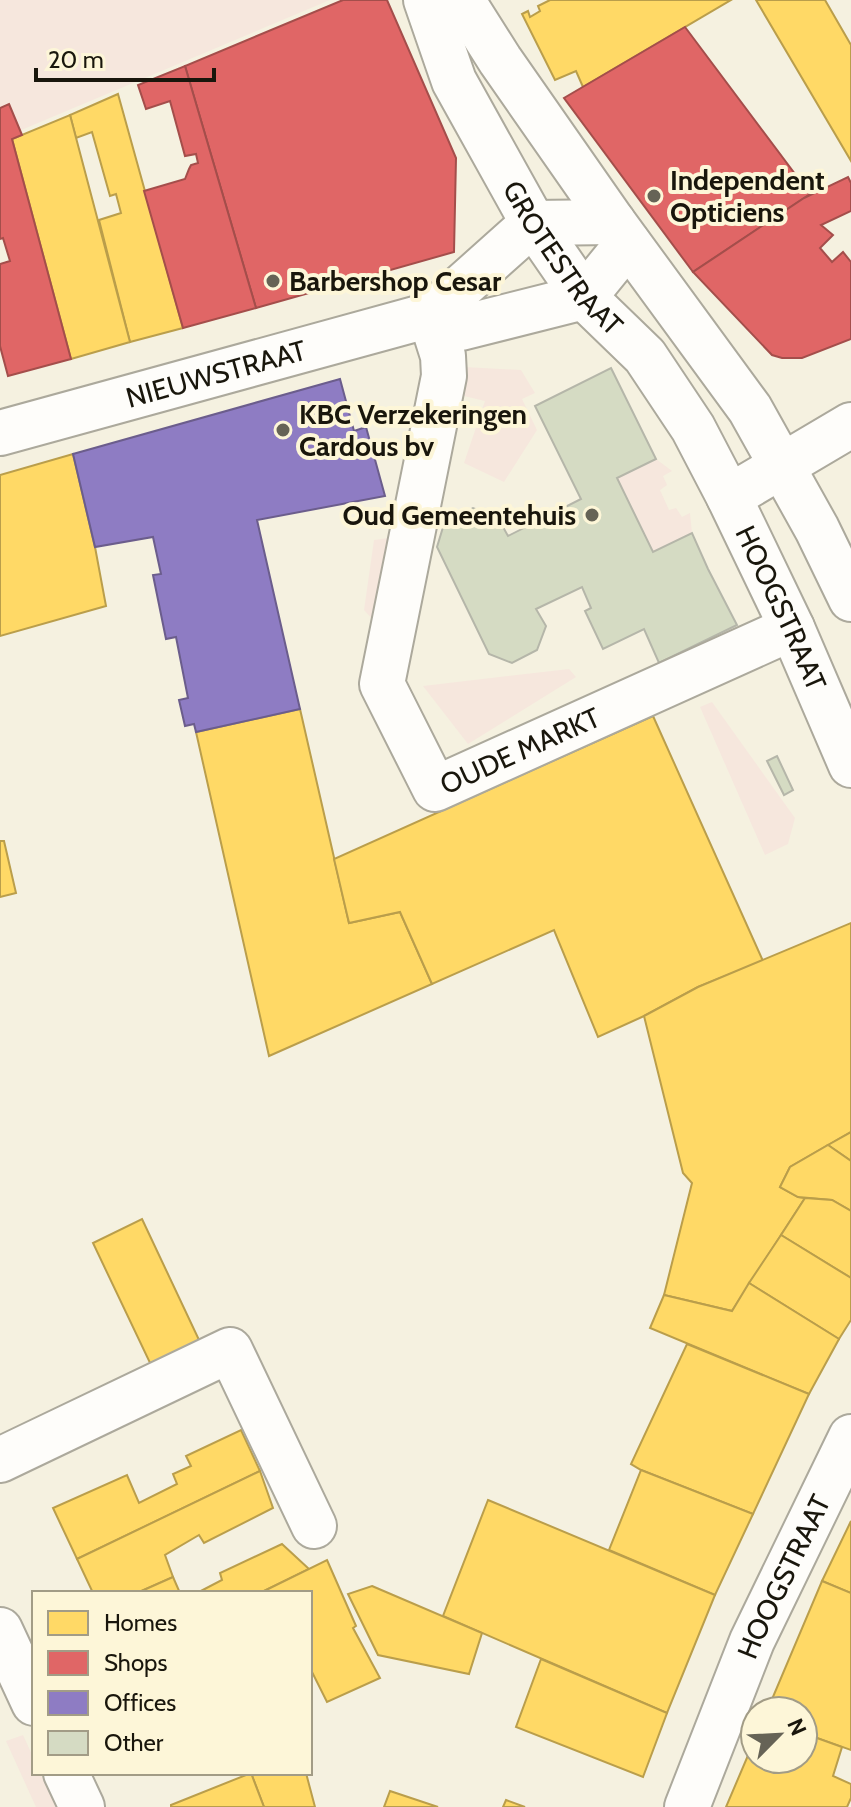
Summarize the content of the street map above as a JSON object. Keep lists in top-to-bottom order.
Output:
{
  "streets": {
    "street": [
      "GROTESTRAAT",
      "NIEUWSTRAAT",
      "HOOGSTRAAT",
      "OUDE MARKT"
    ]
  },
  "crossings": [
    ["GROTESTRAAT", "NIEUWSTRAAT"],
    ["GROTESTRAAT", "HOOGSTRAAT"],
    ["NIEUWSTRAAT", "OUDE MARKT"],
    ["HOOGSTRAAT", "OUDE MARKT"]
  ],
  "places": [
    "Independent Opticiens",
    "Barbershop Cesar",
    "KBC Verzekeringen Cardous bv",
    "Oud Gemeentehuis"
  ],
  "legend": [
    "Homes",
    "Shops",
    "Offices",
    "Other"
  ],
  "scale_bar": "20 m",
  "north": "top right"
}
